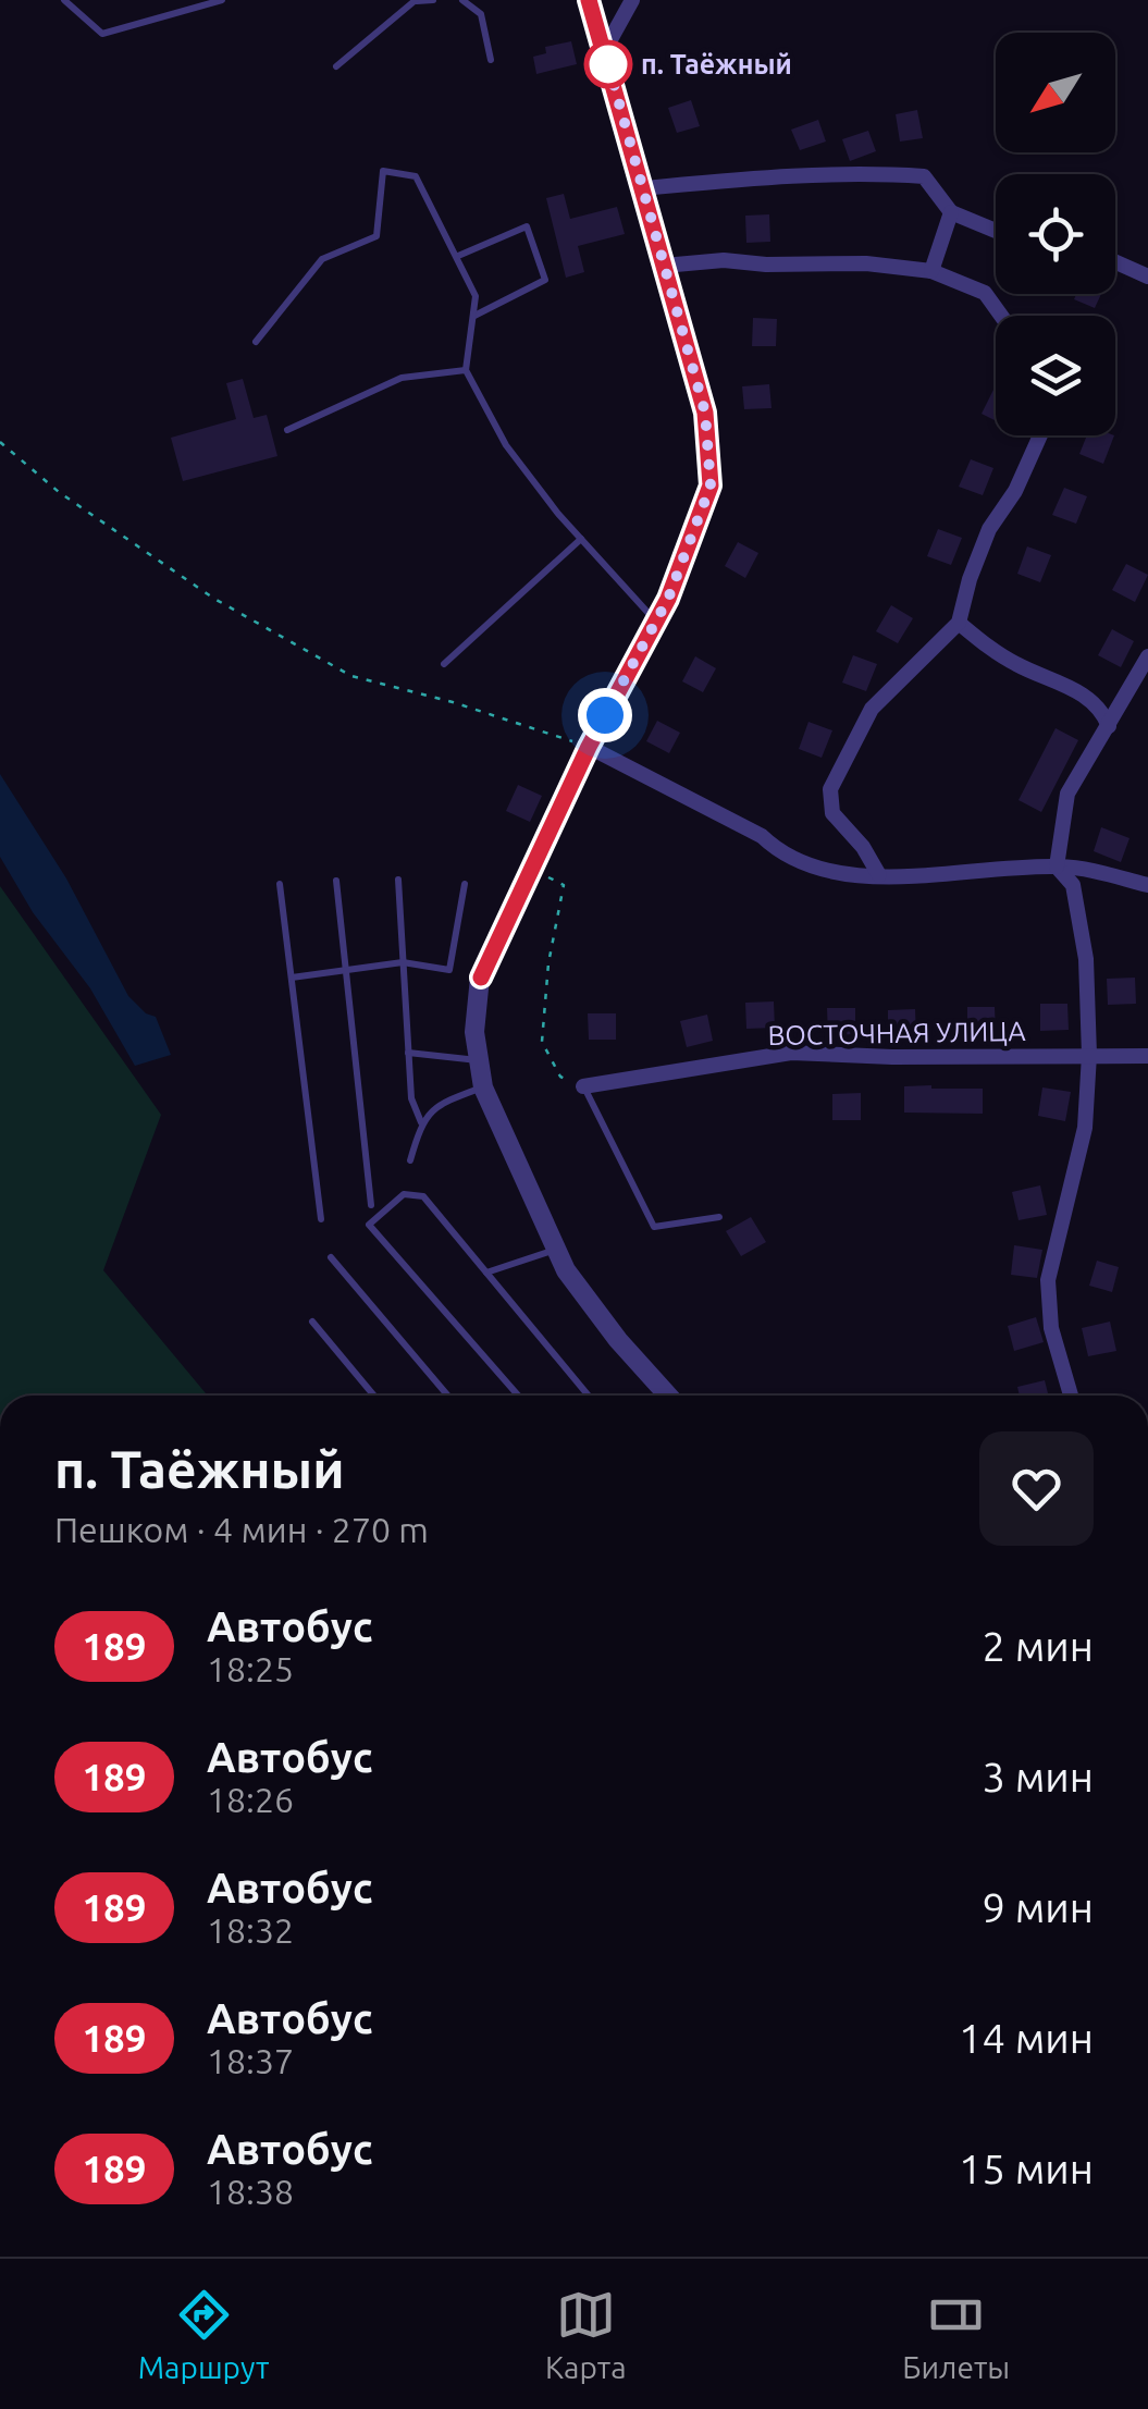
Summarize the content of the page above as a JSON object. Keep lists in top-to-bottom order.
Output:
{
  "streets": {
    "street": ["ВОСТОЧНАЯ УЛИЦА"]
  },
  "places": ["п. Таёжный"],
  "lines": ["bus line 189"],
  "north": "bottom left",
  "page": {
    "heading": ["п. Таёжный", "Пешком · 4 мин · 270 m"],
    "list": [
      {
        "mark": "189",
        "name": "Автобус",
        "note": "18:25",
        "value": "2 мин"
      },
      {
        "mark": "189",
        "name": "Автобус",
        "note": "18:26",
        "value": "3 мин"
      },
      {
        "mark": "189",
        "name": "Автобус",
        "note": "18:32",
        "value": "9 мин"
      },
      {
        "mark": "189",
        "name": "Автобус",
        "note": "18:37",
        "value": "14 мин"
      },
      {
        "mark": "189",
        "name": "Автобус",
        "note": "18:38",
        "value": "15 мин"
      }
    ],
    "tabs": ["Маршрут", "Карта", "Билеты"]
  }
}
